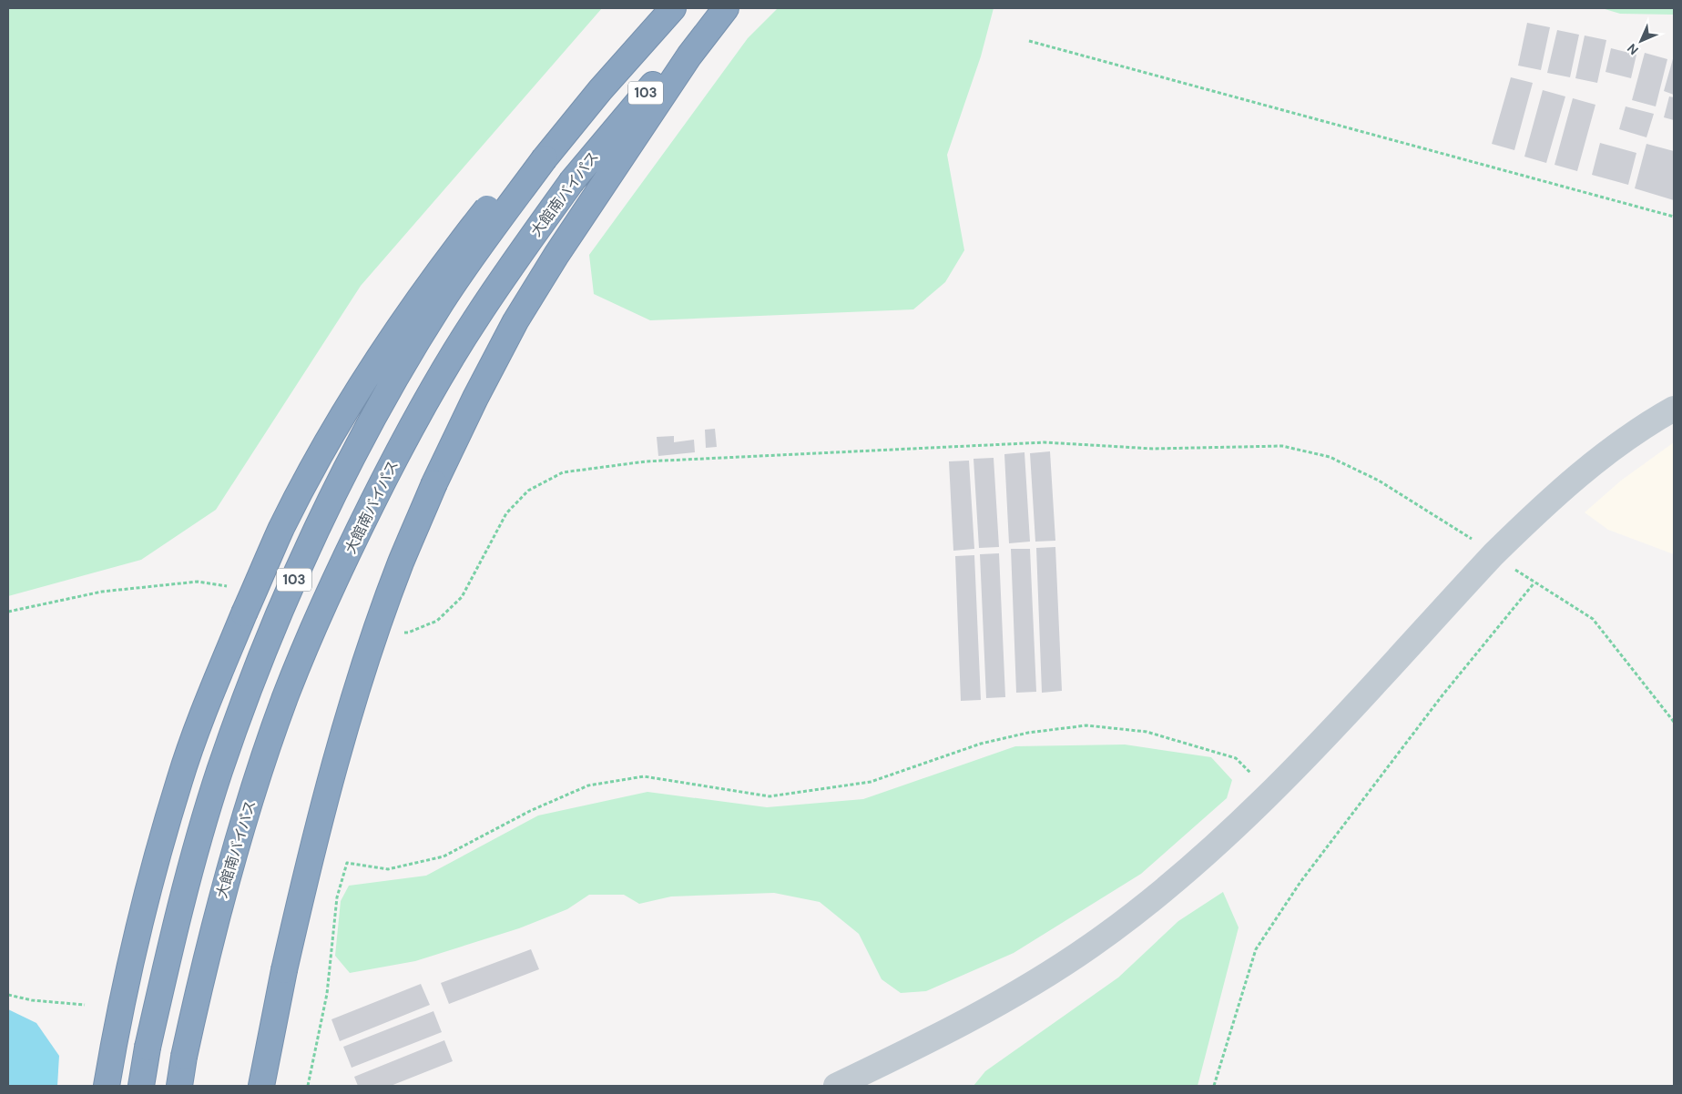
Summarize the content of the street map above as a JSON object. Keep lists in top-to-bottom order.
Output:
{
  "streets": {
    "highway": ["103", "大館南バイパス"]
  },
  "north": "bottom left"
}
